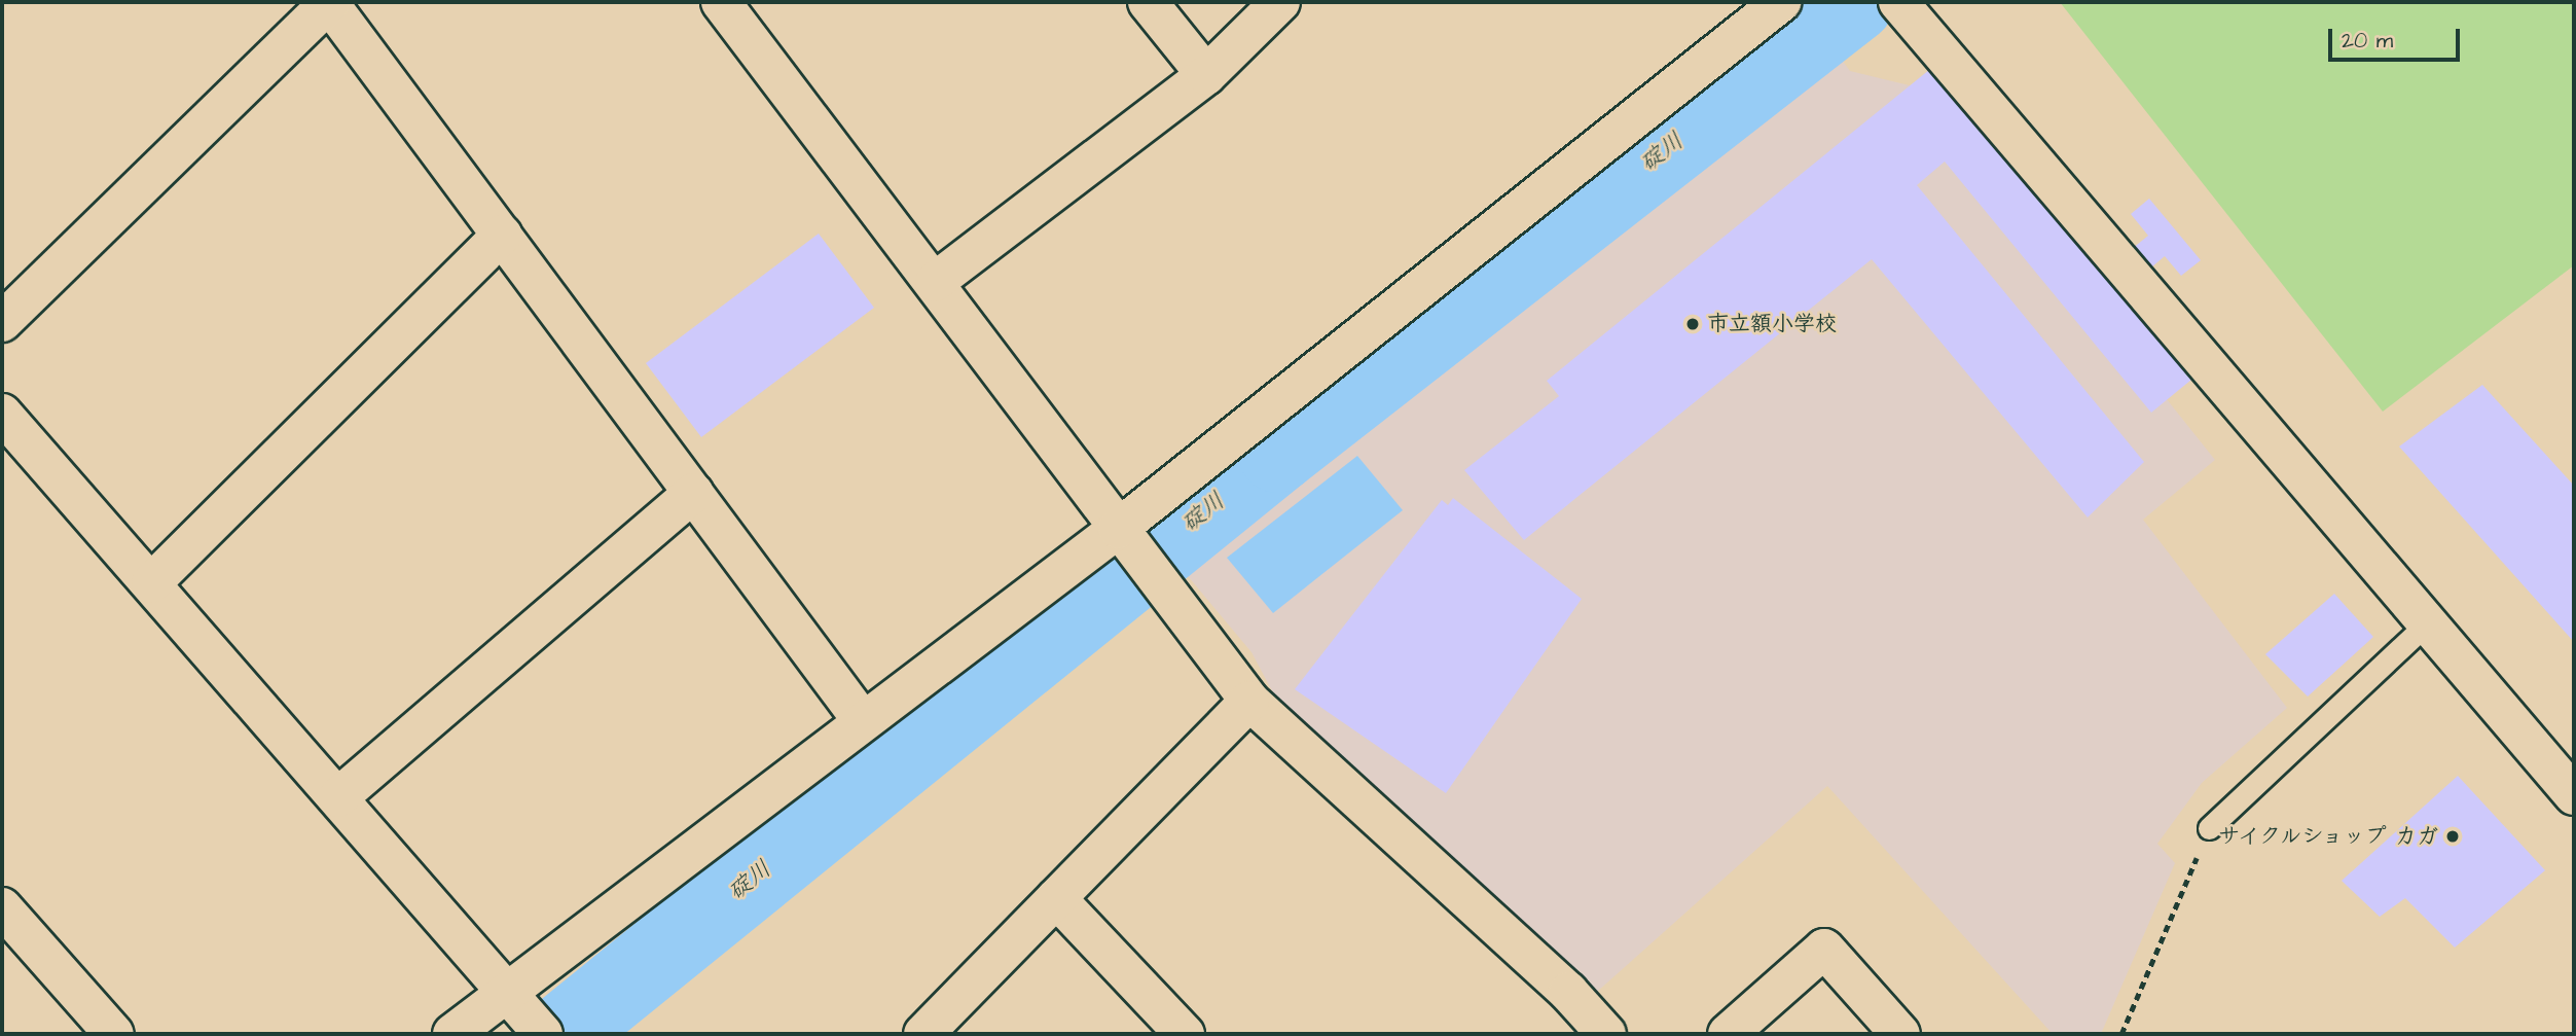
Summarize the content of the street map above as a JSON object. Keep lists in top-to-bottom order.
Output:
{
  "water": ["碇川"],
  "places": ["市立額小学校", "サイクルショップ カガ"],
  "scale_bar": "20 m"
}
